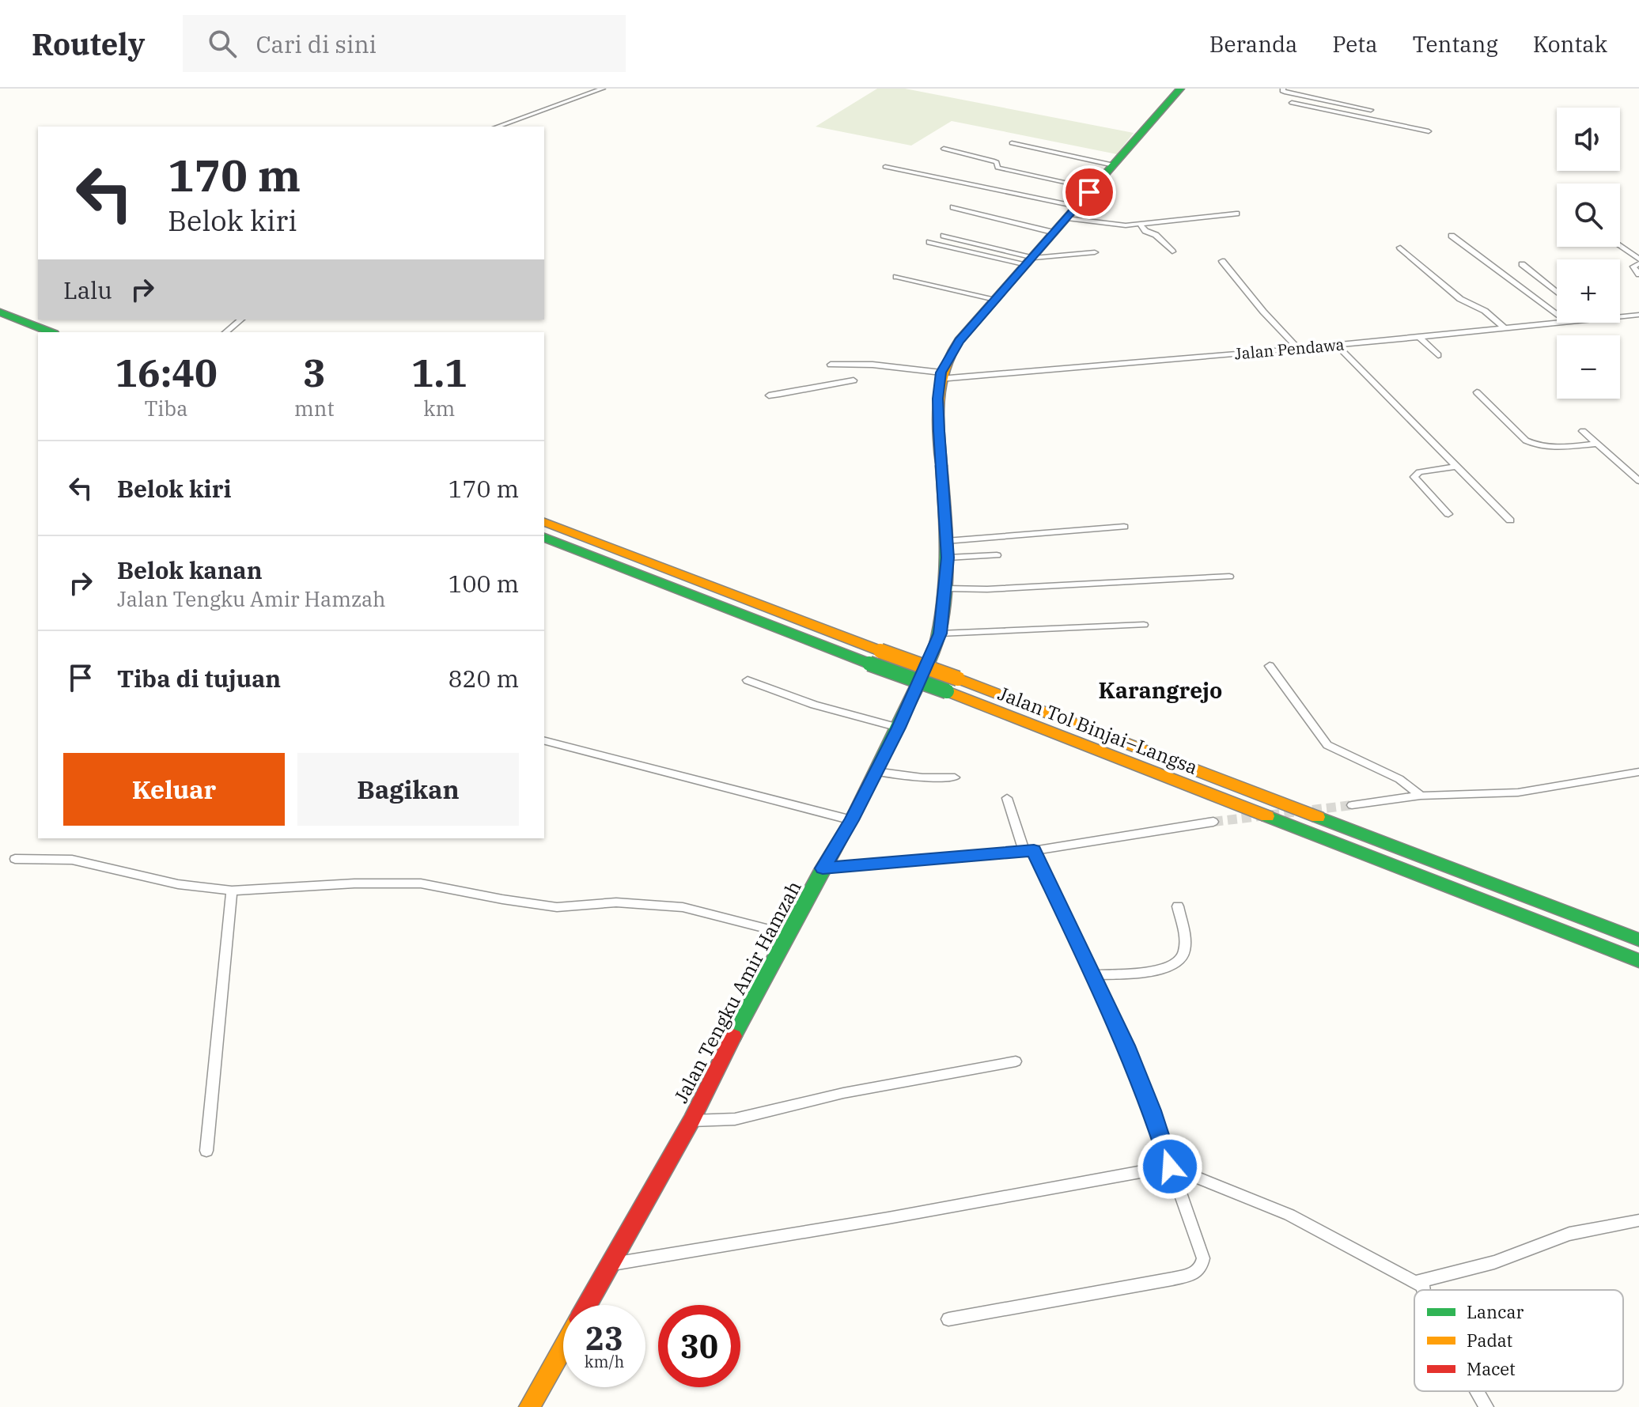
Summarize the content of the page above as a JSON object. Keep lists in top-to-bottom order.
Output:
{
  "streets": {
    "highway": ["Jalan Tol Binjai–Langsa", "Jalan Tengku Amir Hamzah"],
    "street": ["Jalan Pendawa"]
  },
  "crossings": [
    ["Jalan Pendawa", "Jalan Tengku Amir Hamzah"]
  ],
  "districts": ["Karangrejo"],
  "legend": ["Lancar", "Padat", "Macet"],
  "page": {
    "header": "Routely",
    "search": "Cari di sini",
    "nav": [
      "Beranda",
      "Peta",
      "Tentang",
      "Kontak"
    ],
    "map_buttons": ["+", "−"],
    "turn": ["170 m", "Belok kiri"],
    "then": "Lalu",
    "eta": [
      "16:40",
      "Tiba",
      "3",
      "mnt",
      "1.1",
      "km"
    ],
    "list": [
      {
        "name": "Belok kiri",
        "value": "170 m"
      },
      {
        "name": "Belok kanan",
        "note": "Jalan Tengku Amir Hamzah",
        "value": "100 m"
      },
      {
        "name": "Tiba di tujuan",
        "value": "820 m"
      }
    ],
    "buttons": ["Keluar", "Bagikan"],
    "speed": "23 km/h",
    "limit": "30"
  }
}
